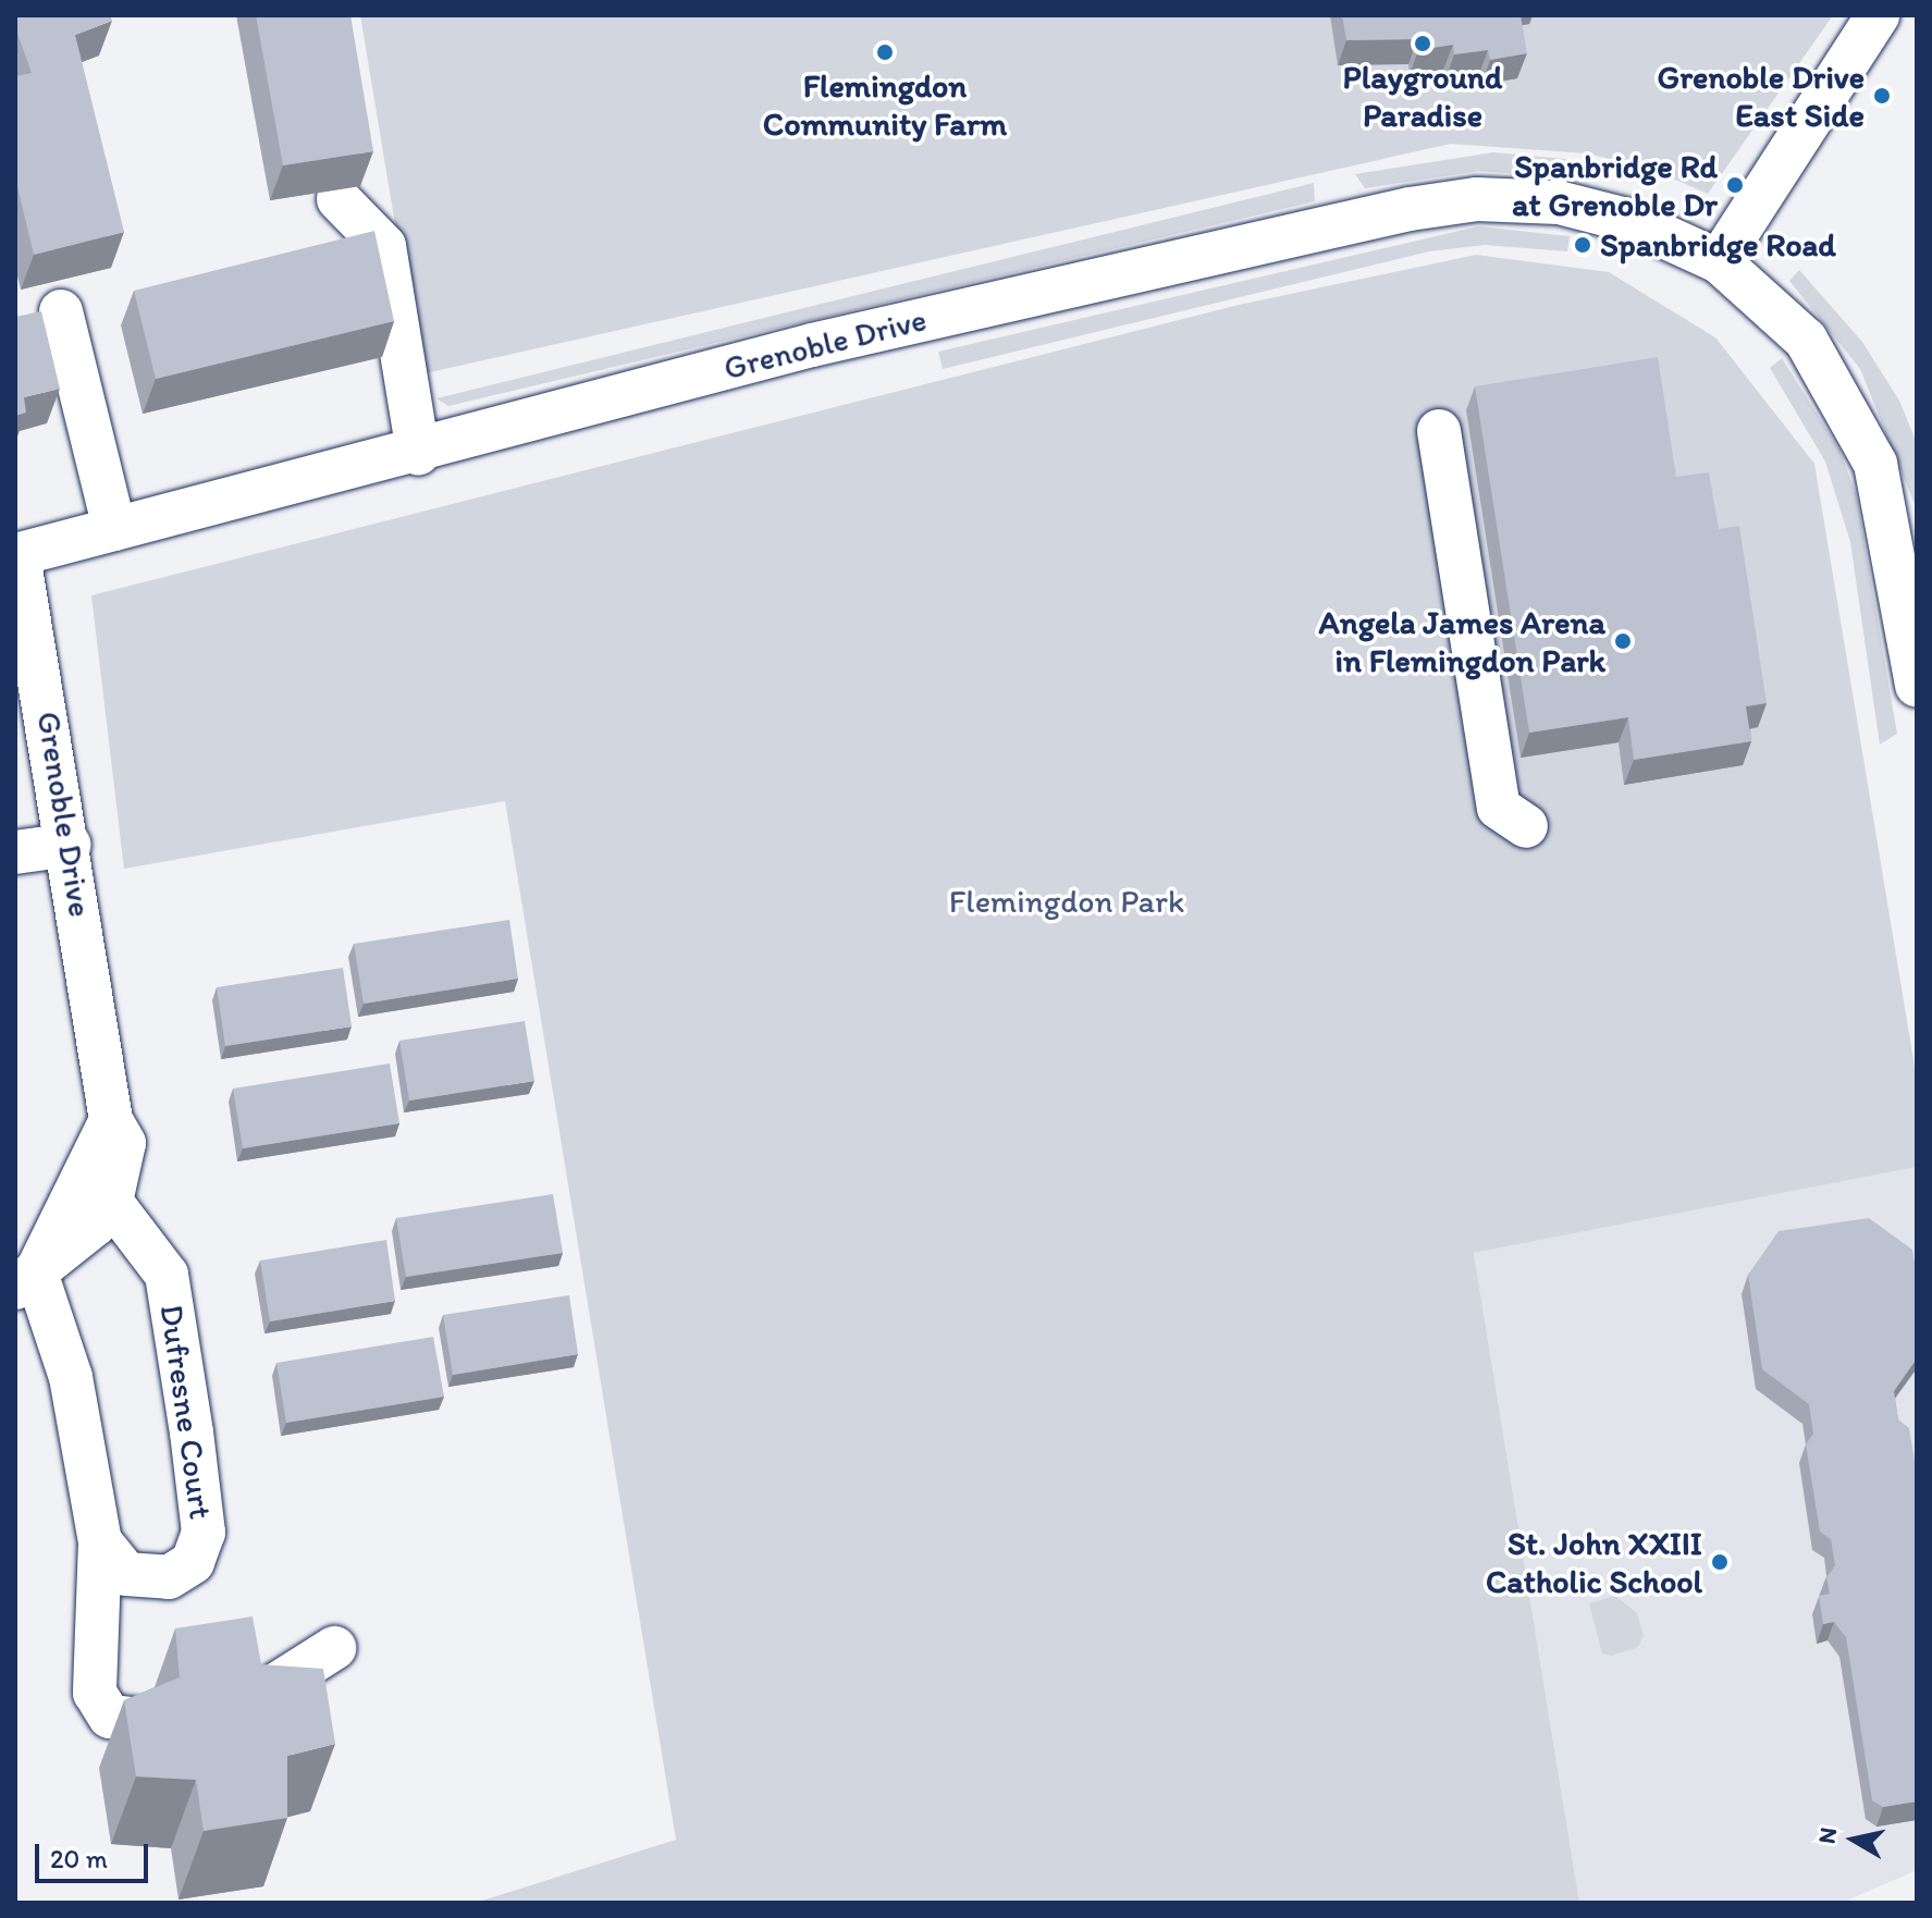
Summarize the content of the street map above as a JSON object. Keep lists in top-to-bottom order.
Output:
{
  "streets": {
    "street": ["Grenoble Drive", "Dufresne Court"]
  },
  "crossings": [
    ["Grenoble Drive", "Dufresne Court"]
  ],
  "parks": ["Flemingdon Park"],
  "places": [
    "Playground Paradise",
    "Flemingdon Community Farm",
    "Grenoble Drive East Side",
    "Spanbridge Rd at Grenoble Dr",
    "Spanbridge Road",
    "Angela James Arena in Flemingdon Park",
    "St. John XXIII Catholic School"
  ],
  "scale_bar": "20 m",
  "north": "left"
}
